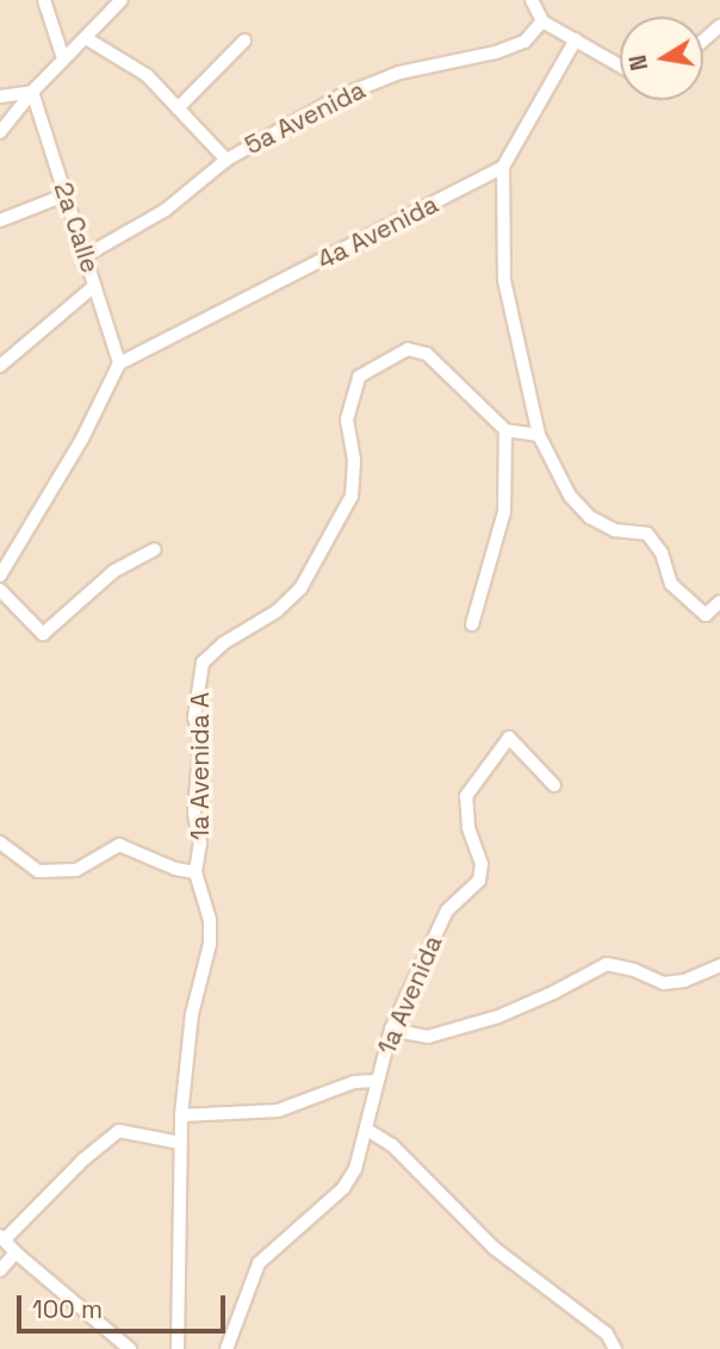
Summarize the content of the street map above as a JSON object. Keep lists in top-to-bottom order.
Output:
{
  "streets": {
    "street": [
      "5a Avenida",
      "2a Calle",
      "4a Avenida",
      "1a Avenida A",
      "1a Avenida"
    ]
  },
  "crossings": [
    ["5a Avenida", "2a Calle"],
    ["2a Calle", "4a Avenida"]
  ],
  "scale_bar": "100 m",
  "north": "left"
}
